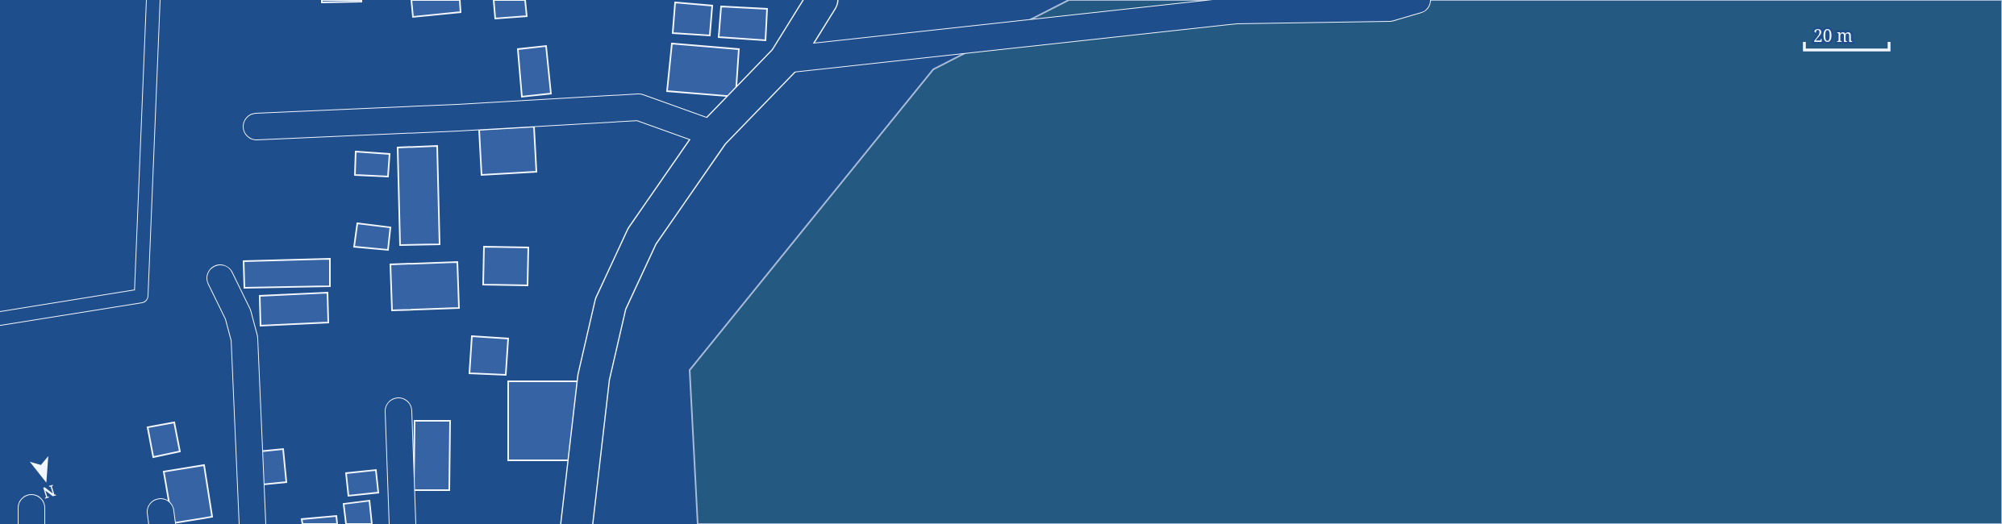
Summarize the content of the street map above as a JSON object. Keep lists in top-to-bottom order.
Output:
{
  "scale_bar": "20 m",
  "north": "bottom"
}
